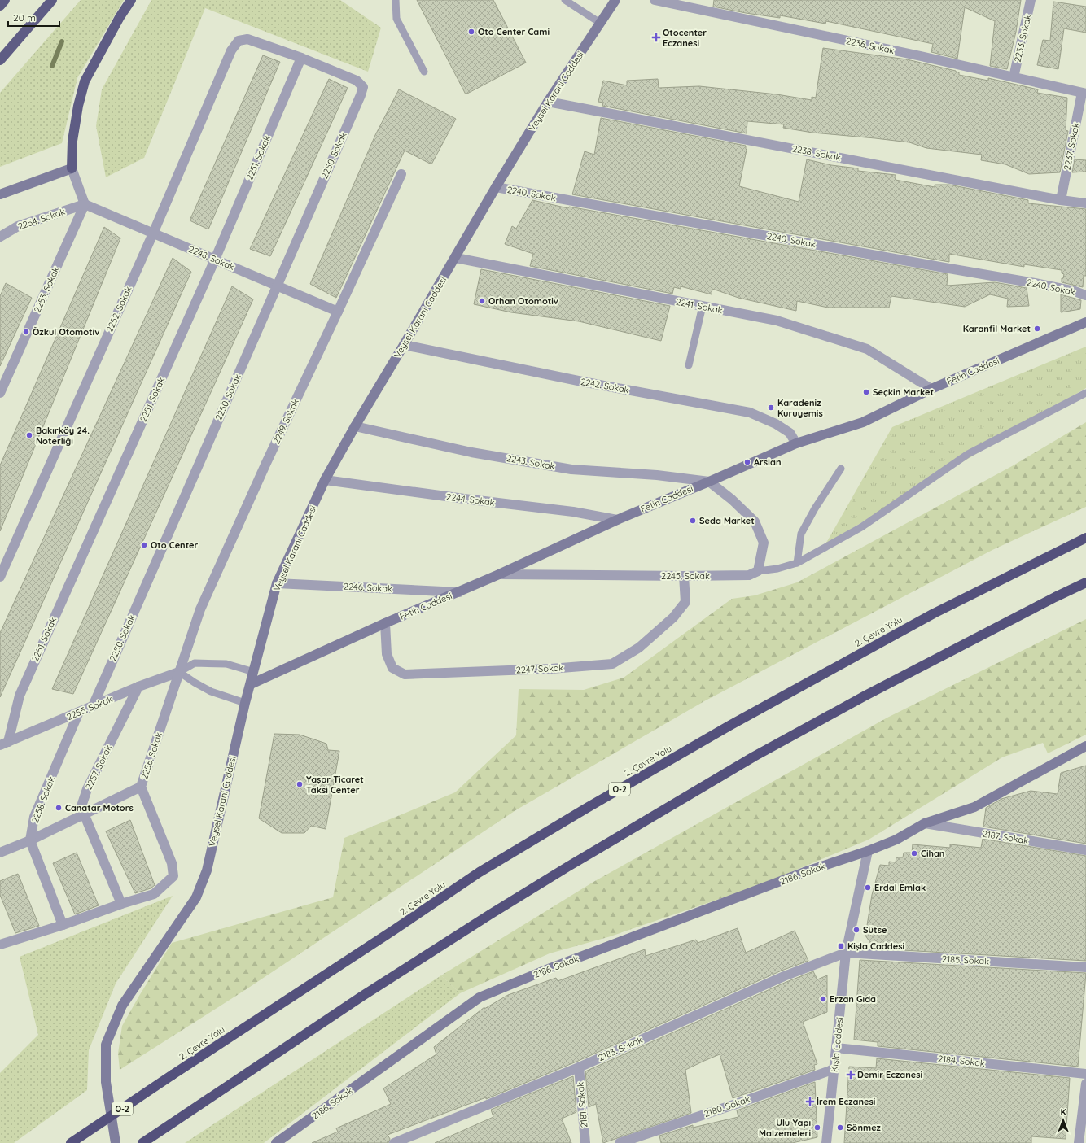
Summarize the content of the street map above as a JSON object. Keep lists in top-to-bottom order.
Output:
{
  "streets": {
    "highway": ["2. Çevre Yolu", "O-2"],
    "main road": ["Veysel Karani Caddesi", "Fetih Caddesi", "2186. Sokak"],
    "street": [
      "2233. Sokak",
      "2236. Sokak",
      "2237. Sokak",
      "2238. Sokak",
      "2250. Sokak",
      "2251. Sokak",
      "2240. Sokak",
      "2254. Sokak",
      "2248. Sokak",
      "2253. Sokak",
      "2241. Sokak",
      "2252. Sokak",
      "2242. Sokak",
      "2249. Sokak",
      "2243. Sokak",
      "2244. Sokak",
      "2245. Sokak",
      "2246. Sokak",
      "2247. Sokak",
      "2255. Sokak",
      "2256. Sokak",
      "2257. Sokak",
      "2258. Sokak",
      "2187. Sokak",
      "2185. Sokak",
      "Kışla Caddesi",
      "2183. Sokak",
      "2184. Sokak",
      "2181. Sokak",
      "2180. Sokak"
    ]
  },
  "crossings": [
    ["2233. Sokak", "2236. Sokak"],
    ["2236. Sokak", "2237. Sokak"],
    ["Veysel Karani Caddesi", "2238. Sokak"],
    ["Veysel Karani Caddesi", "2240. Sokak"],
    ["Veysel Karani Caddesi", "2241. Sokak"],
    ["Veysel Karani Caddesi", "Fetih Caddesi"],
    ["Veysel Karani Caddesi", "2242. Sokak"],
    ["Veysel Karani Caddesi", "2243. Sokak"],
    ["Veysel Karani Caddesi", "2244. Sokak"],
    ["Veysel Karani Caddesi", "2246. Sokak"],
    ["2237. Sokak", "2238. Sokak"],
    ["2250. Sokak", "2251. Sokak"],
    ["2250. Sokak", "2248. Sokak"],
    ["2250. Sokak", "2252. Sokak"],
    ["2250. Sokak", "2255. Sokak"],
    ["2251. Sokak", "2248. Sokak"],
    ["2251. Sokak", "2252. Sokak"],
    ["2251. Sokak", "2255. Sokak"],
    ["2254. Sokak", "2248. Sokak"],
    ["2254. Sokak", "2253. Sokak"],
    ["2248. Sokak", "2253. Sokak"],
    ["2248. Sokak", "2252. Sokak"],
    ["2248. Sokak", "2249. Sokak"],
    ["2241. Sokak", "Fetih Caddesi"],
    ["Fetih Caddesi", "2242. Sokak"],
    ["Fetih Caddesi", "2243. Sokak"],
    ["Fetih Caddesi", "2244. Sokak"],
    ["Fetih Caddesi", "2245. Sokak"],
    ["Fetih Caddesi", "2246. Sokak"],
    ["Fetih Caddesi", "2247. Sokak"],
    ["2249. Sokak", "2255. Sokak"],
    ["2249. Sokak", "2256. Sokak"],
    ["2245. Sokak", "2247. Sokak"],
    ["2255. Sokak", "2256. Sokak"],
    ["2255. Sokak", "2257. Sokak"],
    ["2255. Sokak", "2258. Sokak"],
    ["2256. Sokak", "2257. Sokak"],
    ["2187. Sokak", "2186. Sokak"],
    ["2186. Sokak", "Kışla Caddesi"],
    ["2185. Sokak", "Kışla Caddesi"],
    ["2185. Sokak", "2183. Sokak"],
    ["Kışla Caddesi", "2183. Sokak"],
    ["Kışla Caddesi", "2184. Sokak"],
    ["Kışla Caddesi", "2180. Sokak"],
    ["2183. Sokak", "2181. Sokak"]
  ],
  "places": {
    "other": [
      "Oto Center Cami",
      "Orhan Otomotiv",
      "Karanfil Market",
      "Özkul Otomotiv",
      "Seçkin Market",
      "Karadeniz Kuruyemis",
      "Bakırköy 24. Noterliği",
      "Arslan",
      "Seda Market",
      "Oto Center",
      "Yaşar Ticaret Taksi Center",
      "Canatar Motors",
      "Cihan",
      "Erdal Emlak",
      "Sütse",
      "Erzan Gıda",
      "Ulu Yapı Malzemeleri",
      "Sönmez"
    ],
    "health": ["Otocenter Eczanesi", "Demir Eczanesi", "İrem Eczanesi"],
    "transit": ["Kişla Caddesi"]
  },
  "scale_bar": "20 m",
  "north": "top"
}
